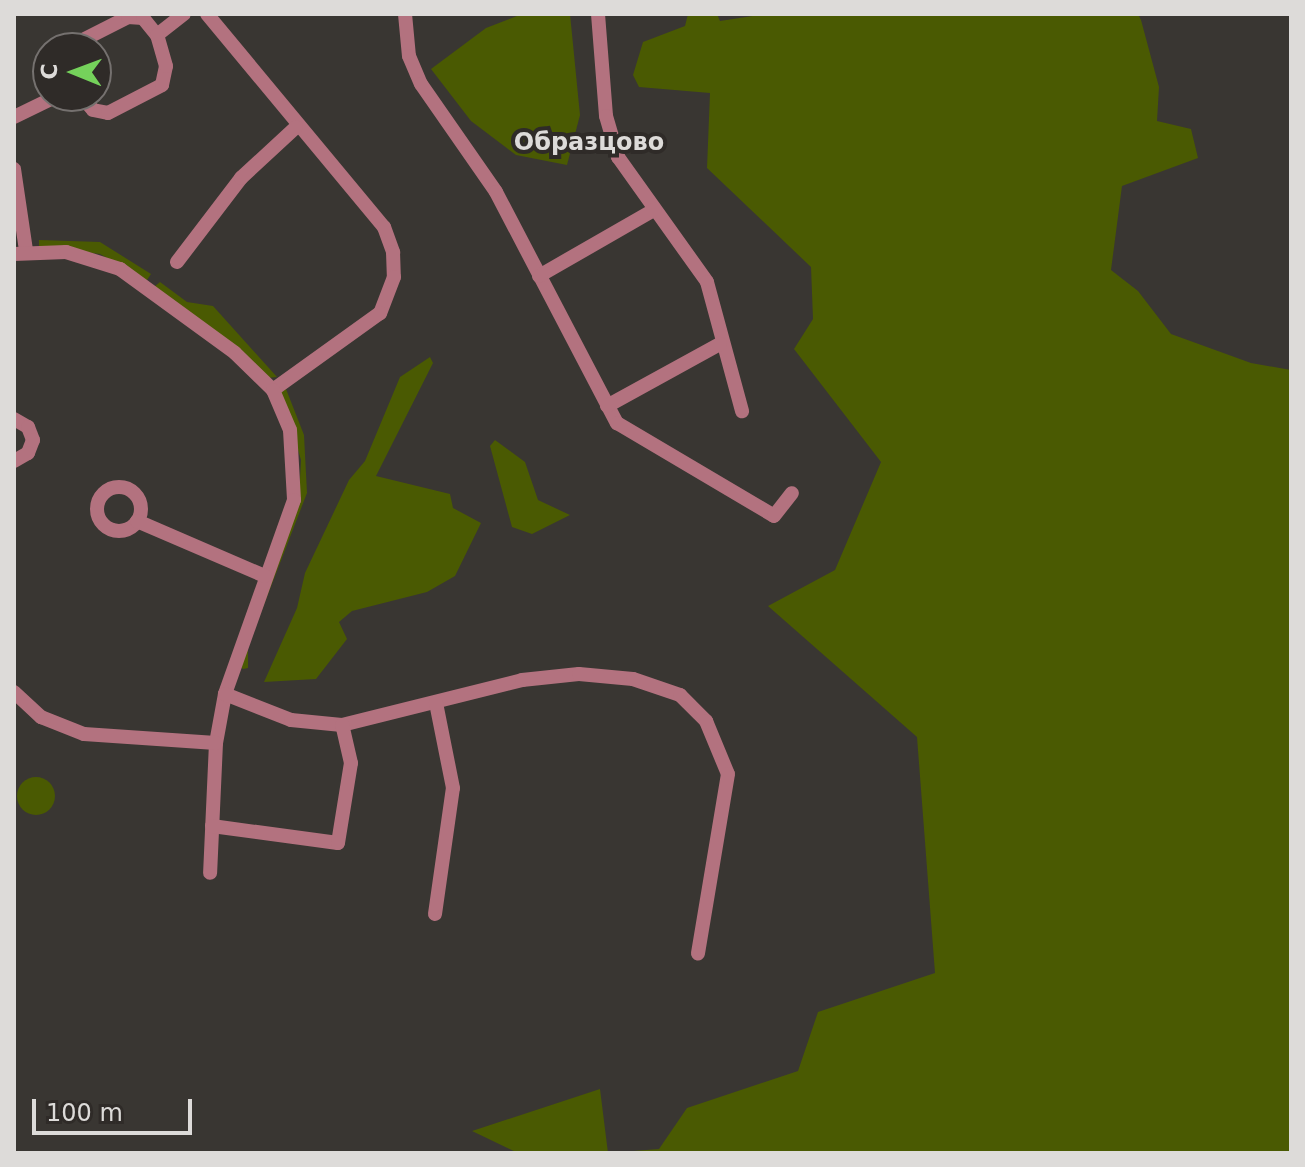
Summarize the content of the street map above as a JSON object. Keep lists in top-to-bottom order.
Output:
{
  "districts": ["Образцово"],
  "scale_bar": "100 m",
  "north": "left"
}
